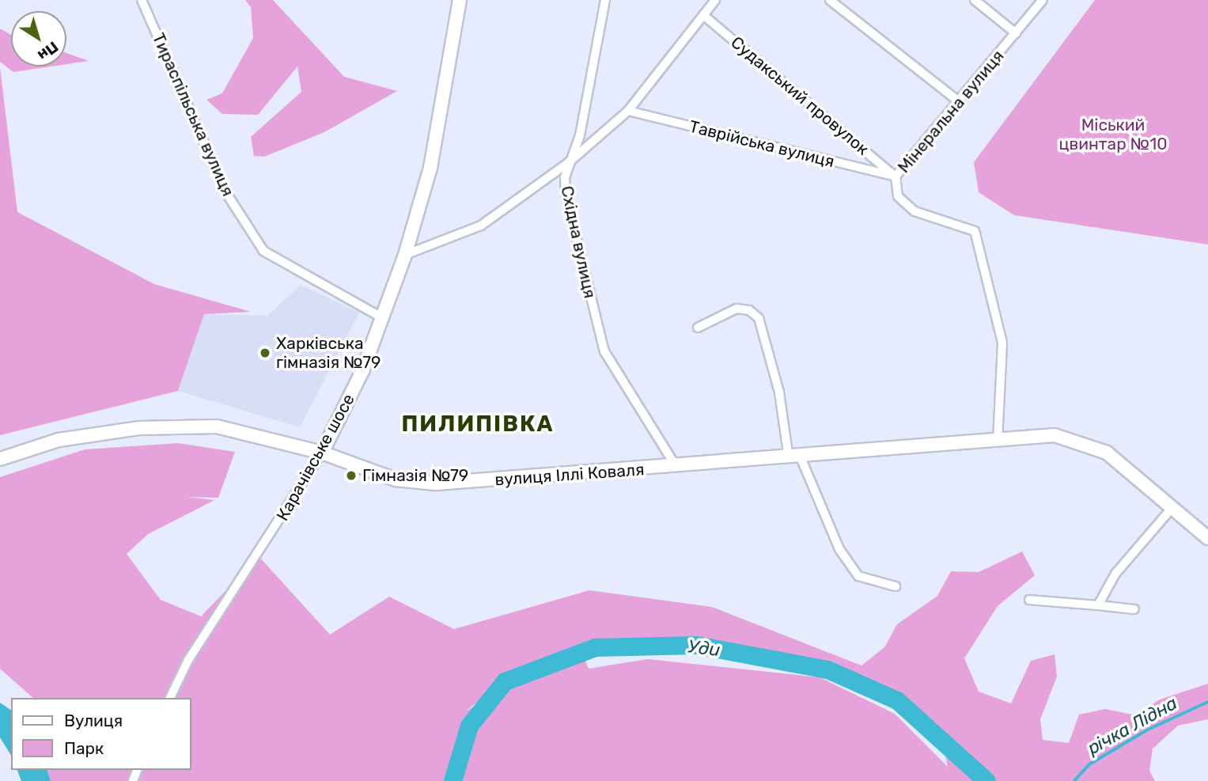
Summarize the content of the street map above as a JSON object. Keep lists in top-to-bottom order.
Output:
{
  "streets": {
    "main road": ["Карачівське шосе", "вулиця Іллі Коваля"],
    "street": [
      "Судакський провулок",
      "Мінеральна вулиця",
      "Тираспільська вулиця",
      "Таврійська вулиця",
      "Східна вулиця"
    ]
  },
  "crossings": [
    ["Судакський провулок", "Мінеральна вулиця"],
    ["Судакський провулок", "Таврійська вулиця"],
    ["Мінеральна вулиця", "Таврійська вулиця"],
    ["Мінеральна вулиця", "вулиця Іллі Коваля"],
    ["Тираспільська вулиця", "Карачівське шосе"],
    ["Східна вулиця", "вулиця Іллі Коваля"],
    ["Карачівське шосе", "вулиця Іллі Коваля"]
  ],
  "districts": ["ПИЛИПІВКА"],
  "water": ["Уди", "річка Лідна"],
  "parks": ["Міський цвинтар №10"],
  "places": ["Харківська гімназія №79", "Гімназія №79"],
  "legend": ["Вулиця", "Парк"],
  "north": "bottom right"
}
